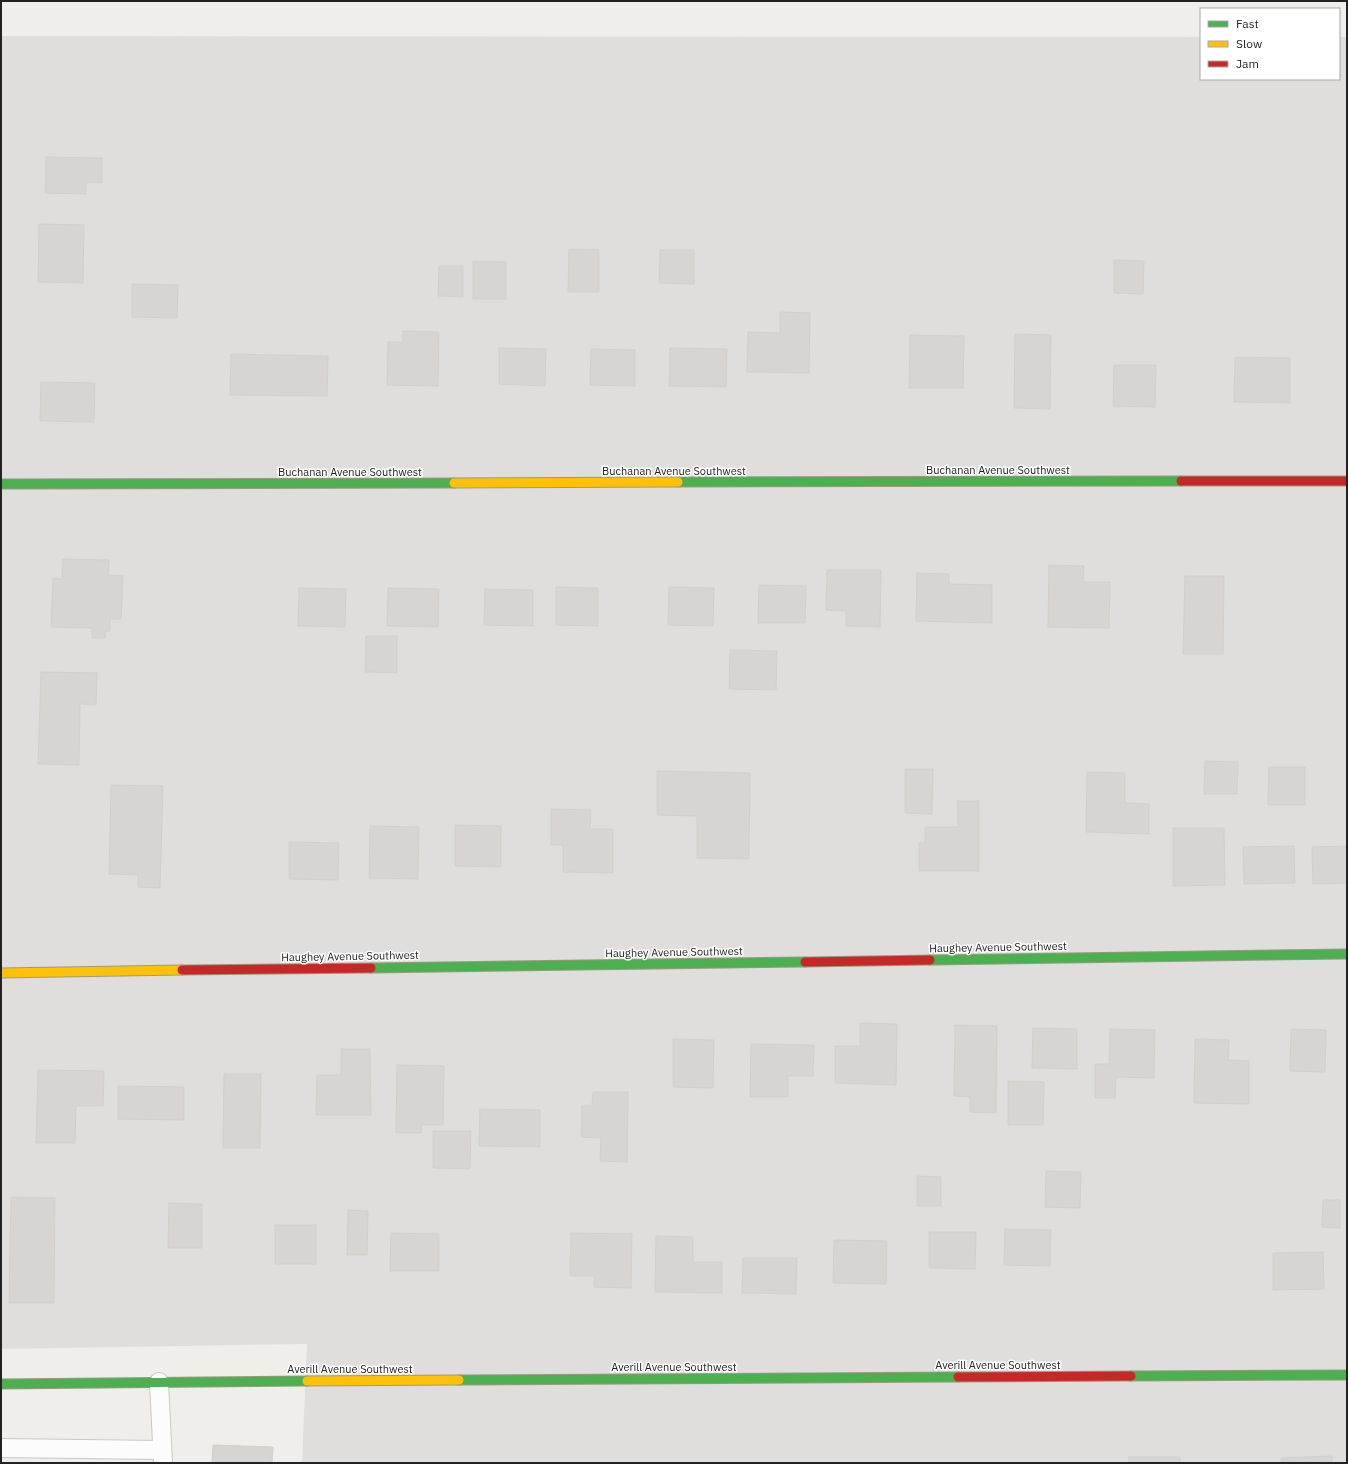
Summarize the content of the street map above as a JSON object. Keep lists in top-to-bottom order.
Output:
{
  "streets": {
    "street": ["Buchanan Avenue Southwest", "Haughey Avenue Southwest", "Averill Avenue Southwest"]
  },
  "legend": ["Fast", "Slow", "Jam"]
}
